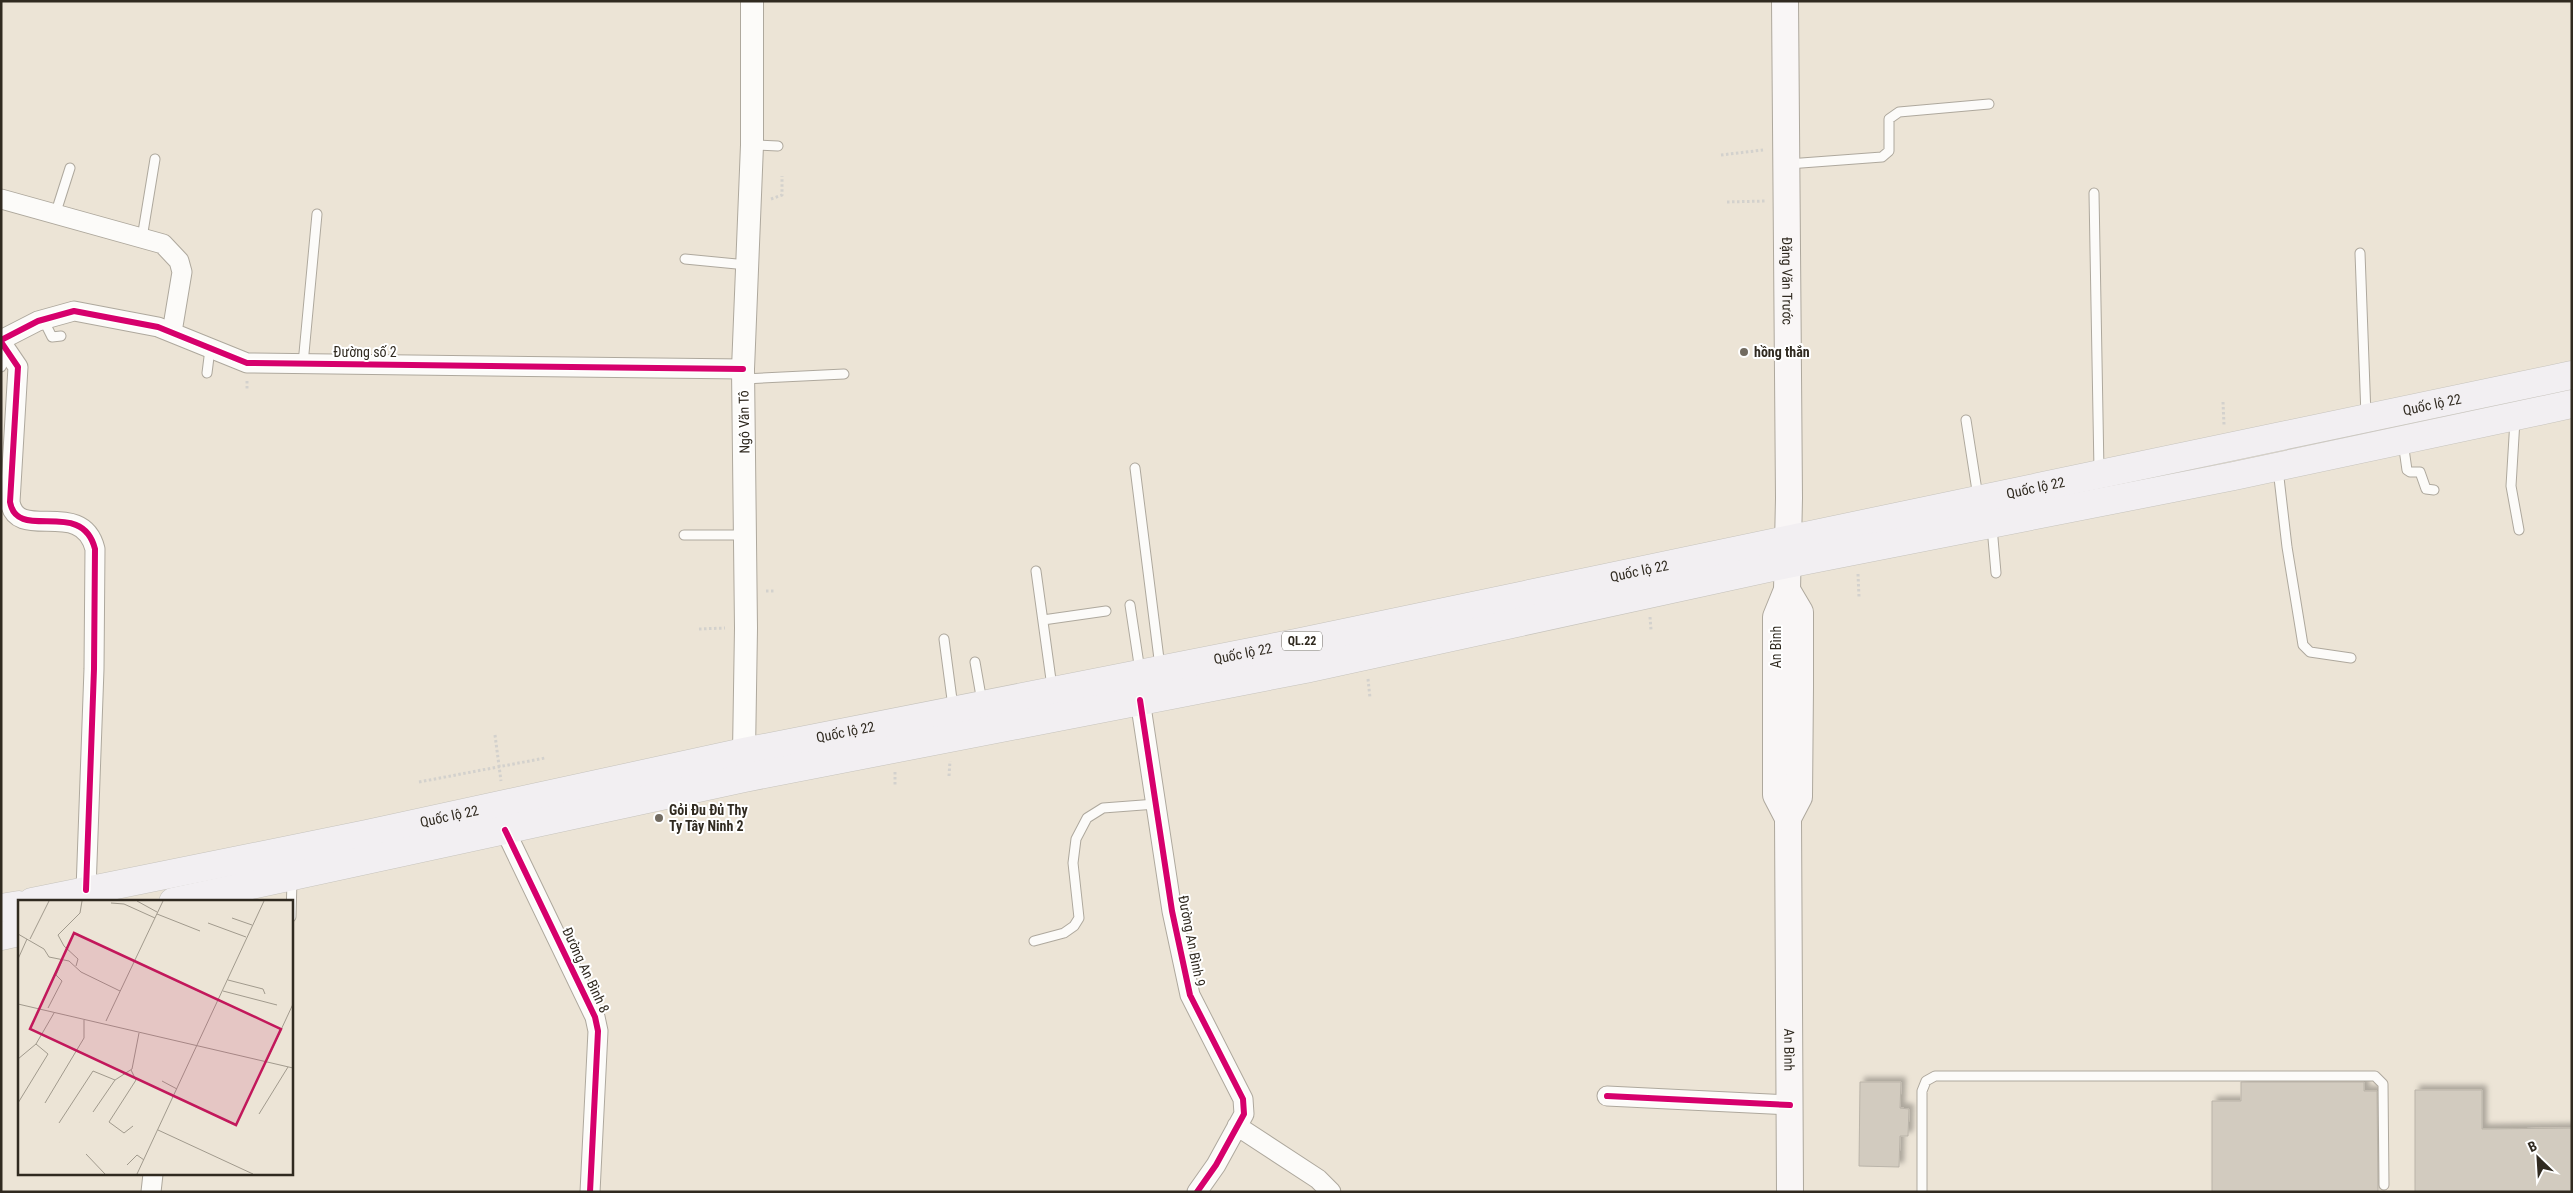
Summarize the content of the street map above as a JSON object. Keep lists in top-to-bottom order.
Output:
{
  "streets": {
    "highway": ["Quốc lộ 22", "QL.22"],
    "main road": ["Đặng Văn Trước", "An Bình"],
    "street": [
      "Đường số 2",
      "Ngô Văn Tô",
      "Đường An Bình 9",
      "Đường An Bình 8"
    ]
  },
  "crossings": [
    ["Đặng Văn Trước", "Quốc lộ 22"],
    ["Đặng Văn Trước", "An Bình"],
    ["Đường số 2", "Ngô Văn Tô"],
    ["Quốc lộ 22", "Ngô Văn Tô"],
    ["Quốc lộ 22", "An Bình"],
    ["Quốc lộ 22", "Đường An Bình 9"],
    ["Quốc lộ 22", "Đường An Bình 8"]
  ],
  "places": ["hồng thắn", "Gỏi Đu Đủ Thy Ty Tây Ninh 2"],
  "north": "top left"
}
